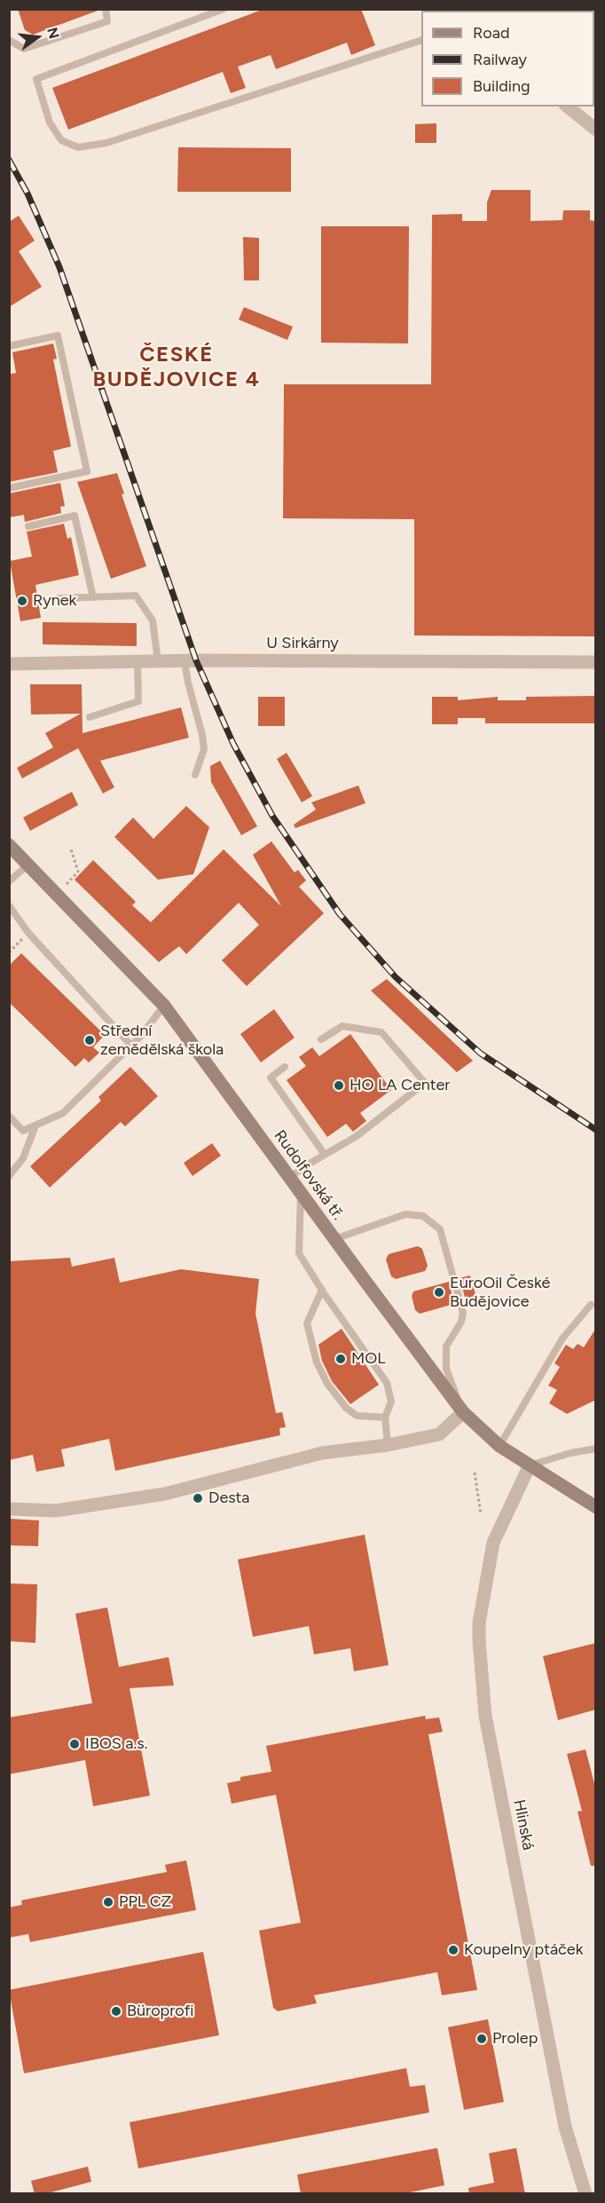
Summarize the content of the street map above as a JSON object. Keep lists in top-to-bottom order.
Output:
{
  "streets": {
    "main road": ["Rudolfovská tř."],
    "street": ["U Sirkárny", "Hlinská"]
  },
  "crossings": [
    ["Rudolfovská tř.", "Hlinská"]
  ],
  "districts": ["ČESKÉ BUDĚJOVICE 4"],
  "places": [
    "Rynek",
    "Střední zemědělská škola",
    "HO LA Center",
    "EuroOil České Budějovice",
    "MOL",
    "Desta",
    "IBOS a.s.",
    "PPL CZ",
    "Koupelny ptáček",
    "Büroprofi",
    "Prolep"
  ],
  "legend": ["Road", "Railway", "Building"],
  "north": "right"
}
